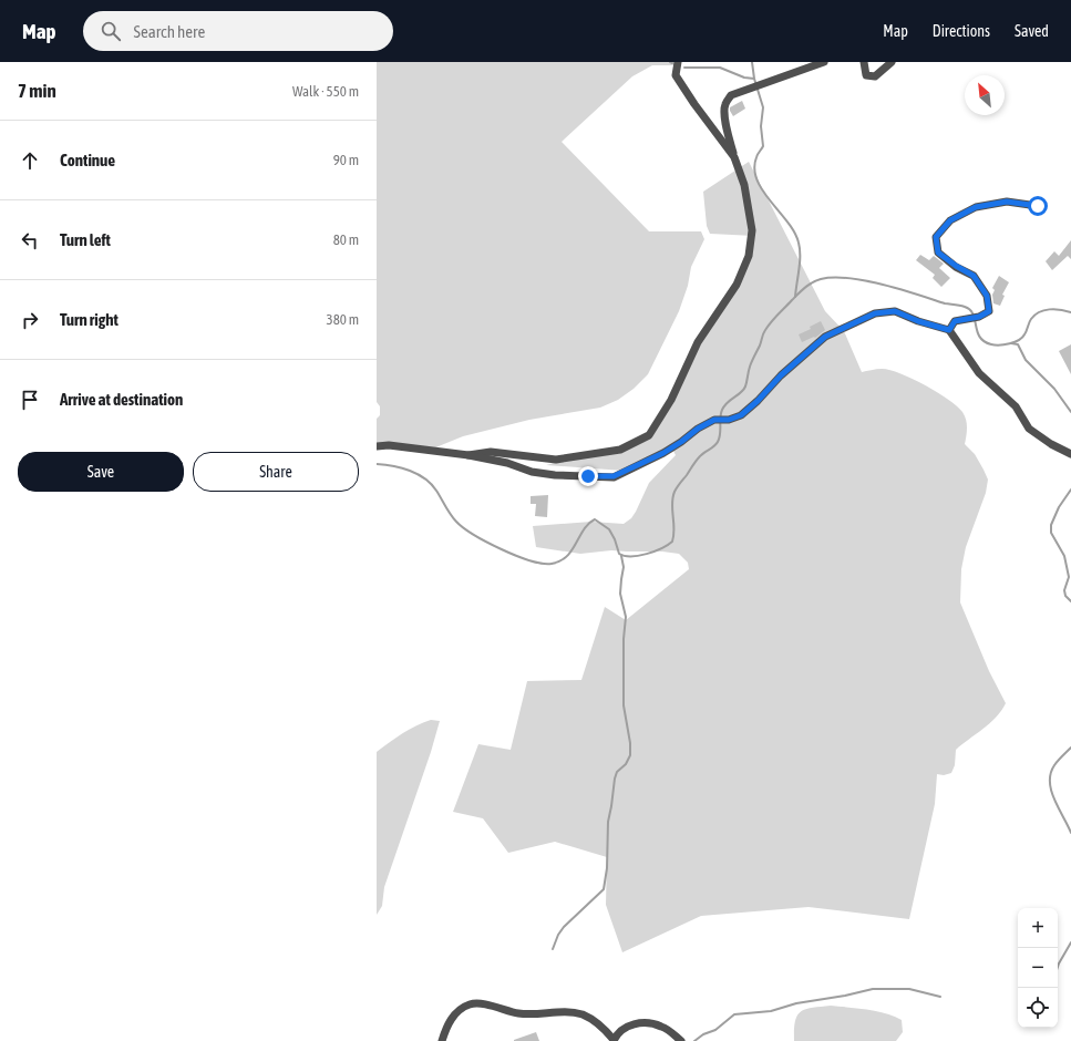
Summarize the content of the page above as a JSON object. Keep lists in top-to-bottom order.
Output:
{
  "north": "top left",
  "page": {
    "header": "Map",
    "search": "Search here",
    "nav": ["Map", "Directions", "Saved"],
    "heading": ["7 min", "Walk · 550 m"],
    "list": [
      ["Continue", "90 m"],
      ["Turn left", "80 m"],
      ["Turn right", "380 m"],
      "Arrive at destination"
    ],
    "buttons": ["Save", "Share"],
    "map_buttons": ["+", "−"]
  }
}
